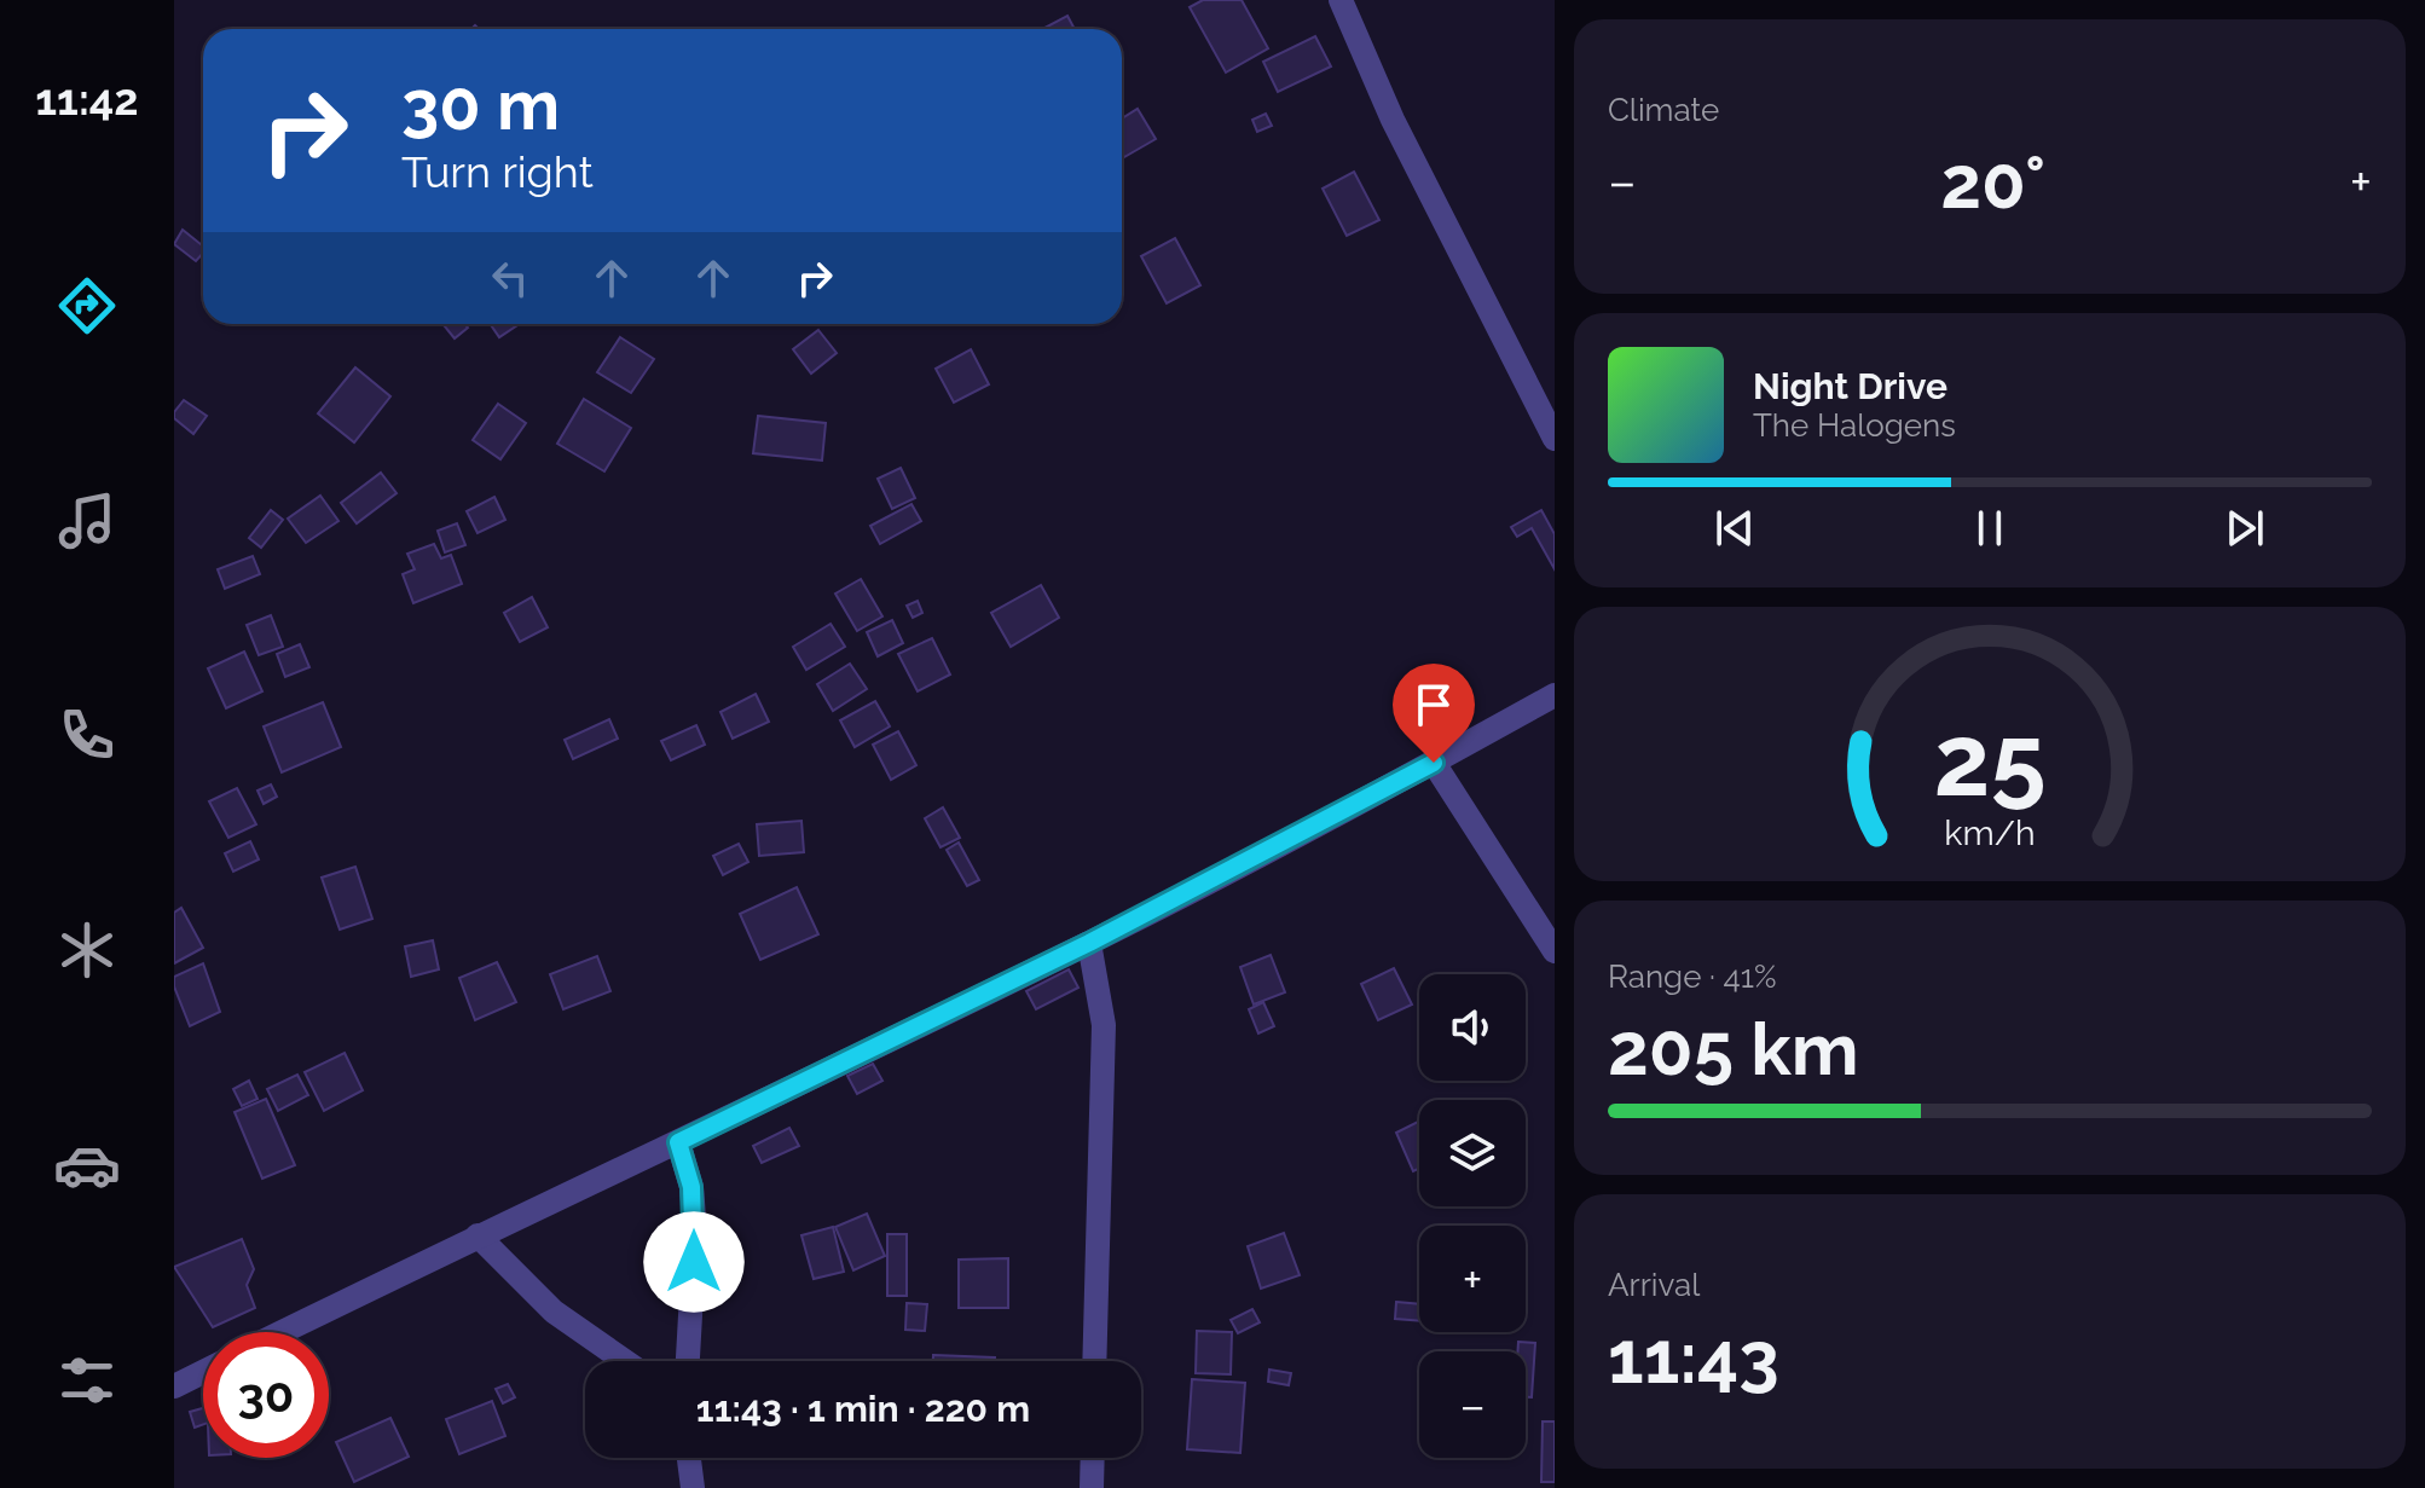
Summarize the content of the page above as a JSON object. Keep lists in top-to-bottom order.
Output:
{
  "page": {
    "tabs": "11:42",
    "tile": [
      "Climate",
      ["Range · 41%", "205 km"],
      ["Arrival", "11:43"]
    ],
    "turn": ["30 m", "Turn right"],
    "heat": ["−", "20°", "+"],
    "song": ["Night Drive", "The Halogens"],
    "map_buttons": ["+", "−"],
    "limit": "30",
    "trip": "11:43 · 1 min · 220 m",
    "gauge": ["25", "km/h"]
  }
}
